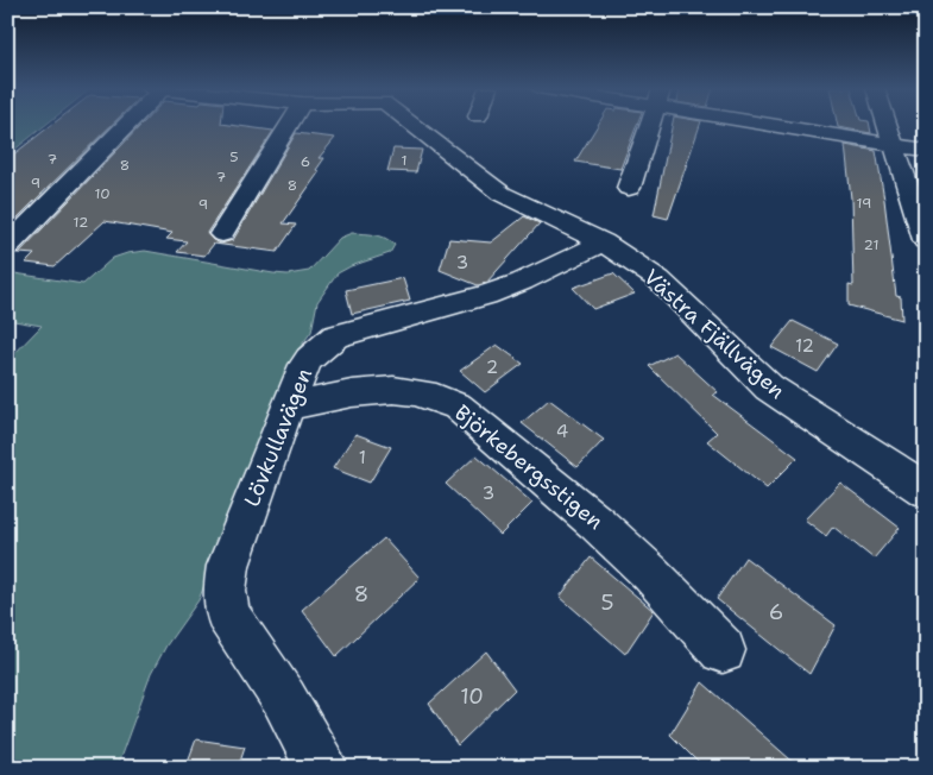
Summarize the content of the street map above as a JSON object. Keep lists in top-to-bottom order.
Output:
{
  "streets": {
    "street": ["Västra Fjällvägen", "Lövkullavägen", "Björkebergsstigen"]
  },
  "crossings": [
    ["Västra Fjällvägen", "Lövkullavägen"],
    ["Lövkullavägen", "Björkebergsstigen"]
  ],
  "house_numbers": [
    "5",
    "7",
    "1",
    "6",
    "8",
    "7",
    "9",
    "8",
    "10",
    "19",
    "9",
    "12",
    "21",
    "3",
    "12",
    "2",
    "4",
    "1",
    "3",
    "8",
    "5",
    "6",
    "10"
  ]
}
